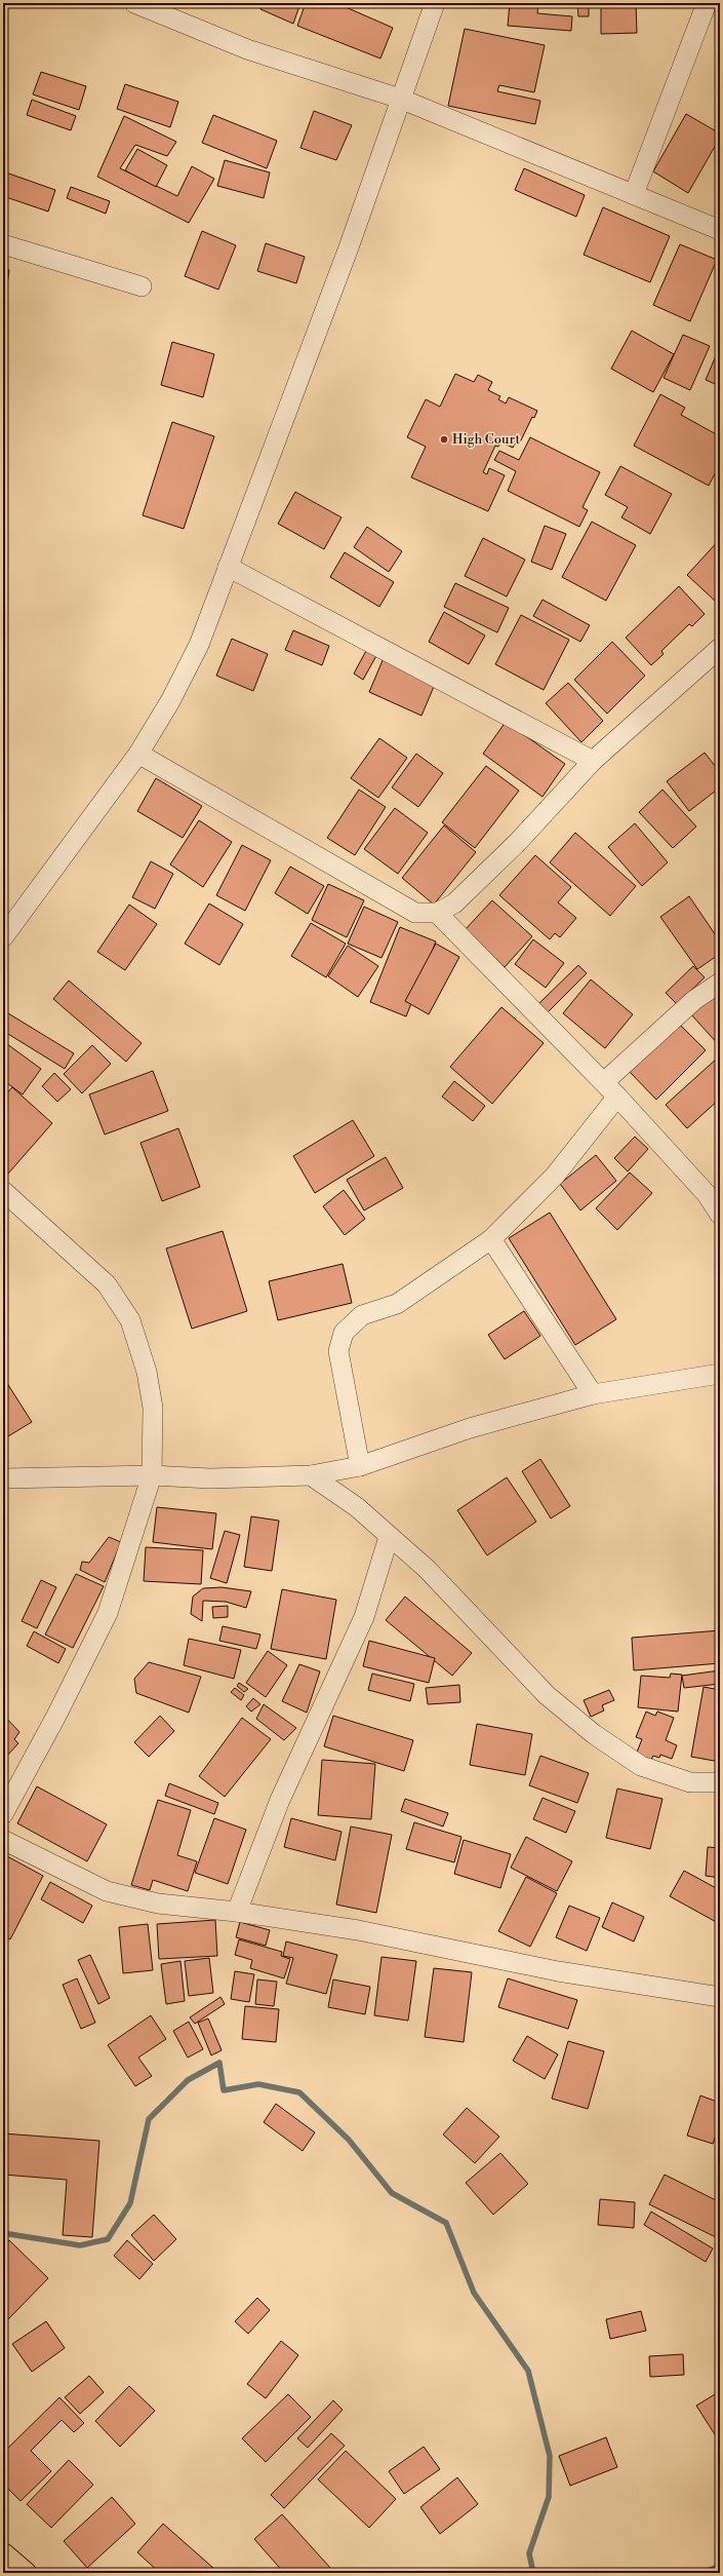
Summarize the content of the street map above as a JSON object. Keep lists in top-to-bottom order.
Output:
{
  "places": ["High Court"]
}
